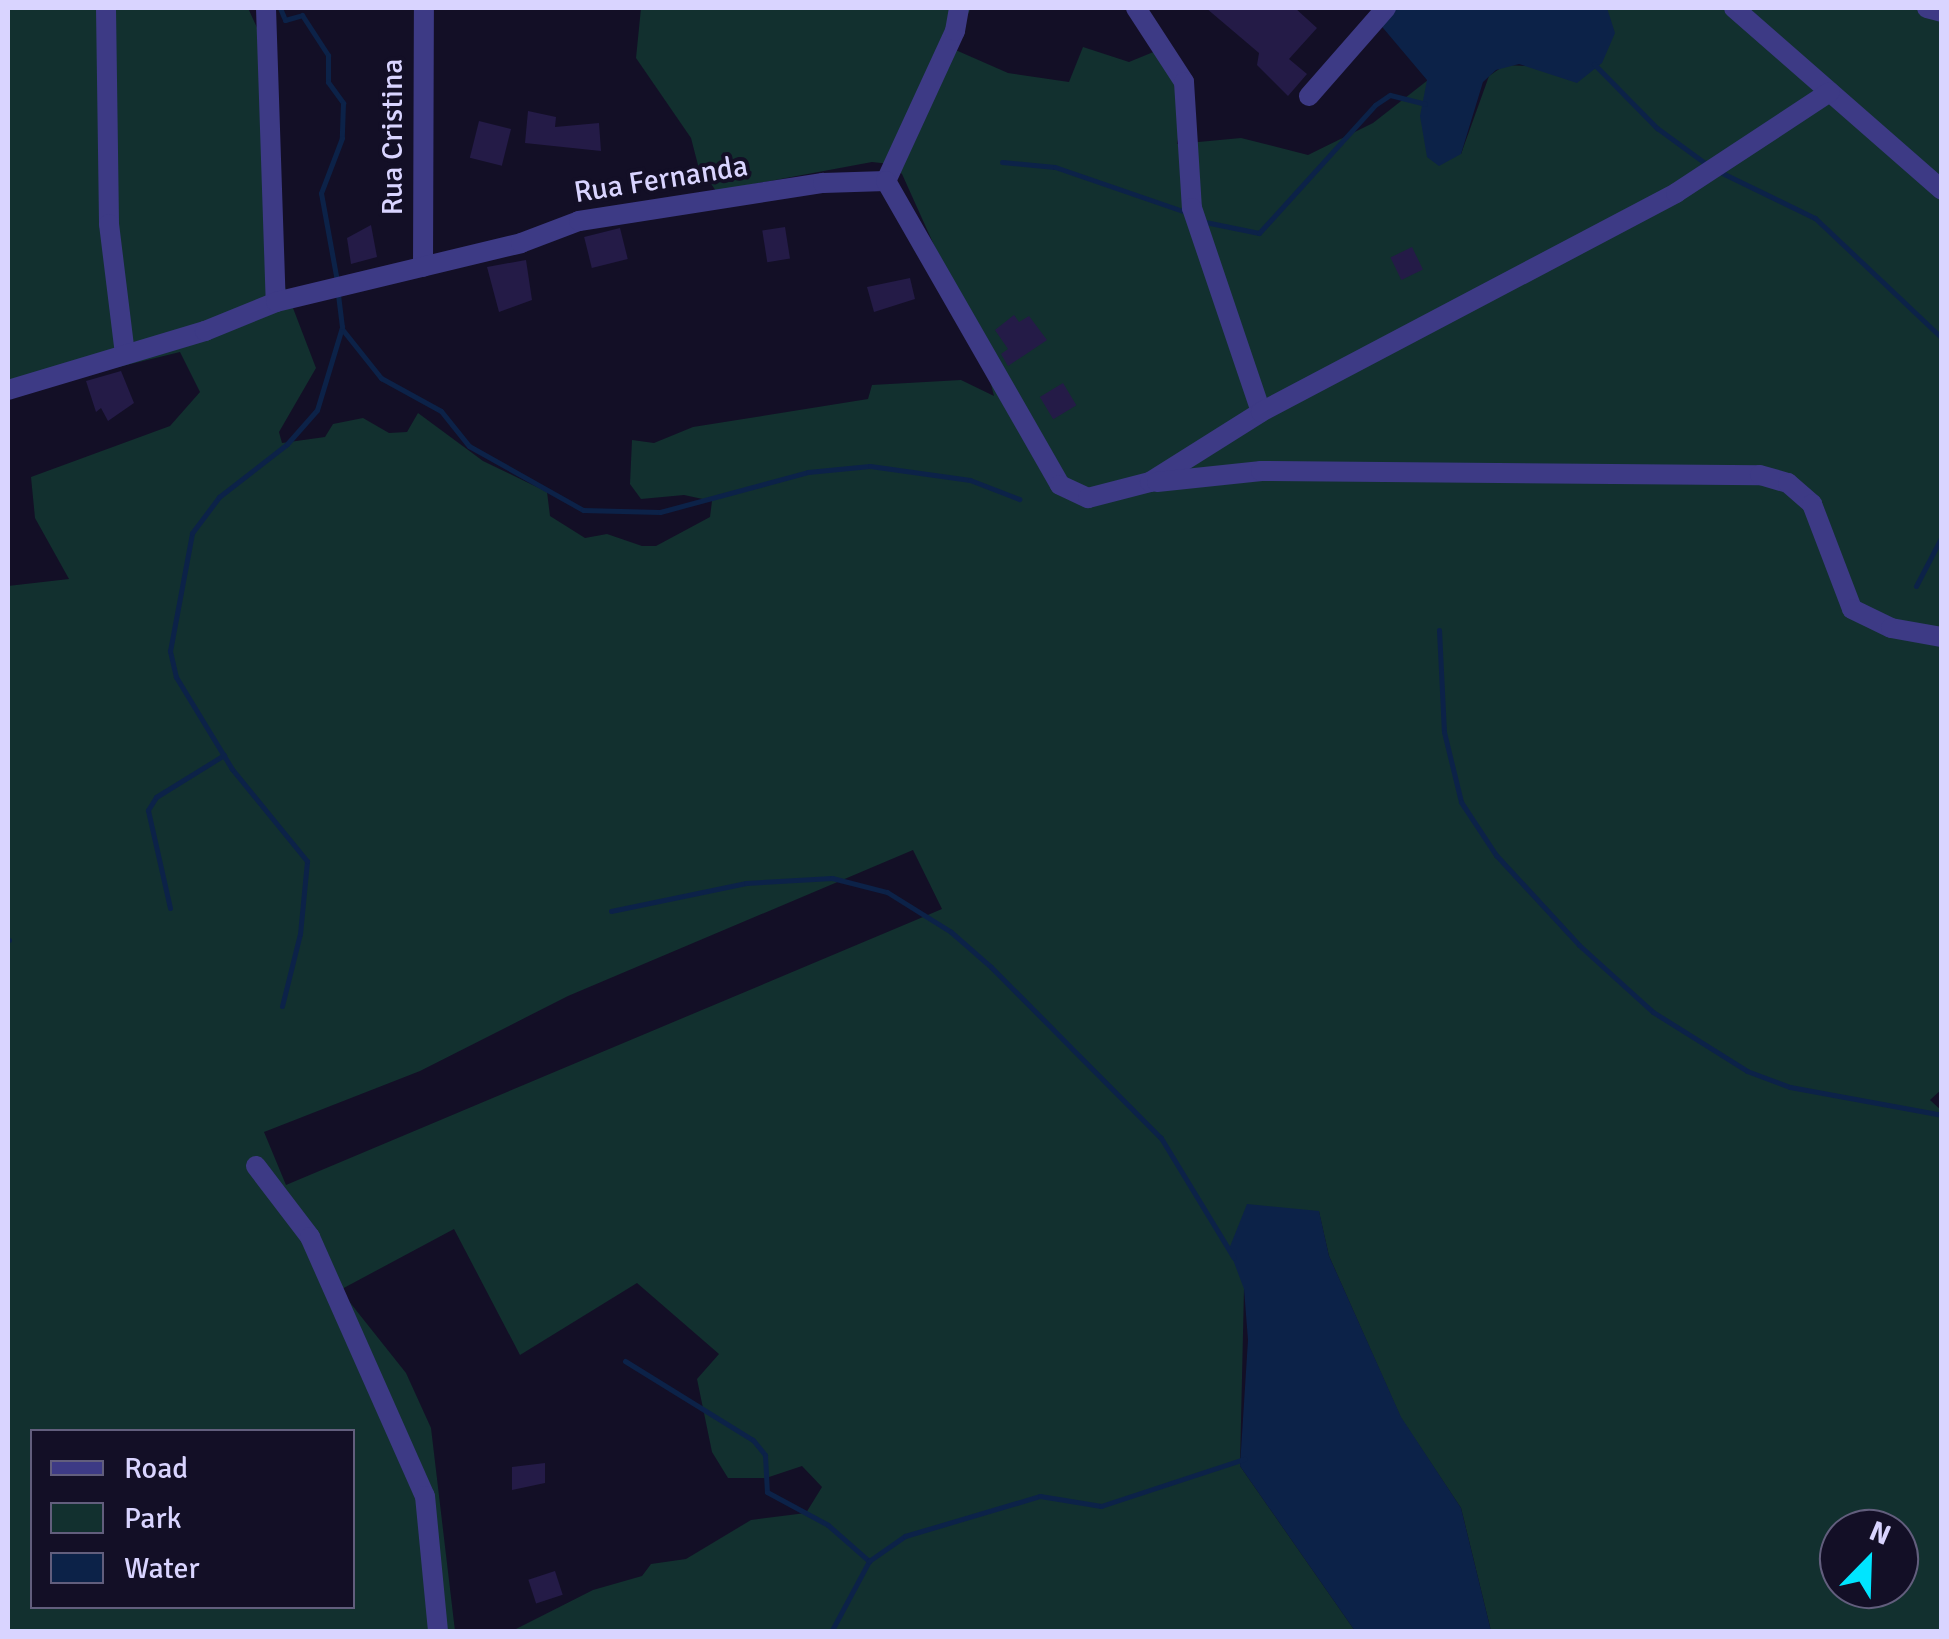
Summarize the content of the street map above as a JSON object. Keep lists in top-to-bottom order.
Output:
{
  "streets": {
    "street": ["Rua Cristina", "Rua Fernanda"]
  },
  "crossings": [
    ["Rua Cristina", "Rua Fernanda"]
  ],
  "legend": ["Road", "Park", "Water"],
  "north": "top right"
}
